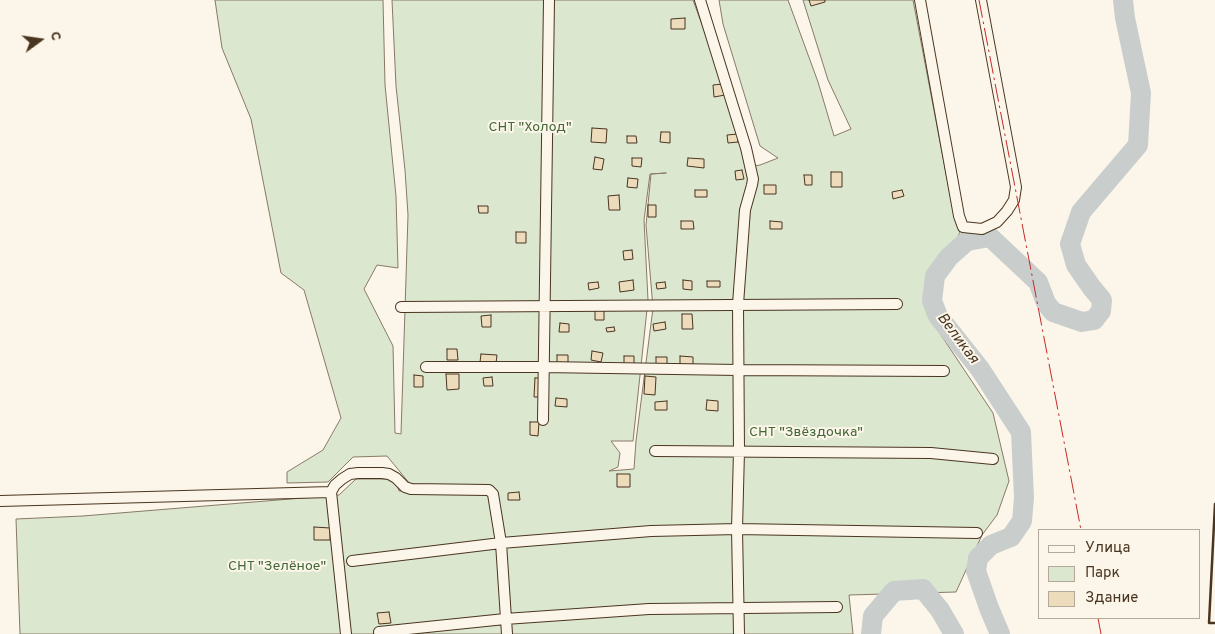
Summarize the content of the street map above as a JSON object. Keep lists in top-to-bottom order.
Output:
{
  "water": ["Великая"],
  "parks": ["СНТ \"Холод\"", "СНТ \"Звёздочка\"", "СНТ \"Зелёное\""],
  "legend": ["Улица", "Парк", "Здание"],
  "north": "right"
}
